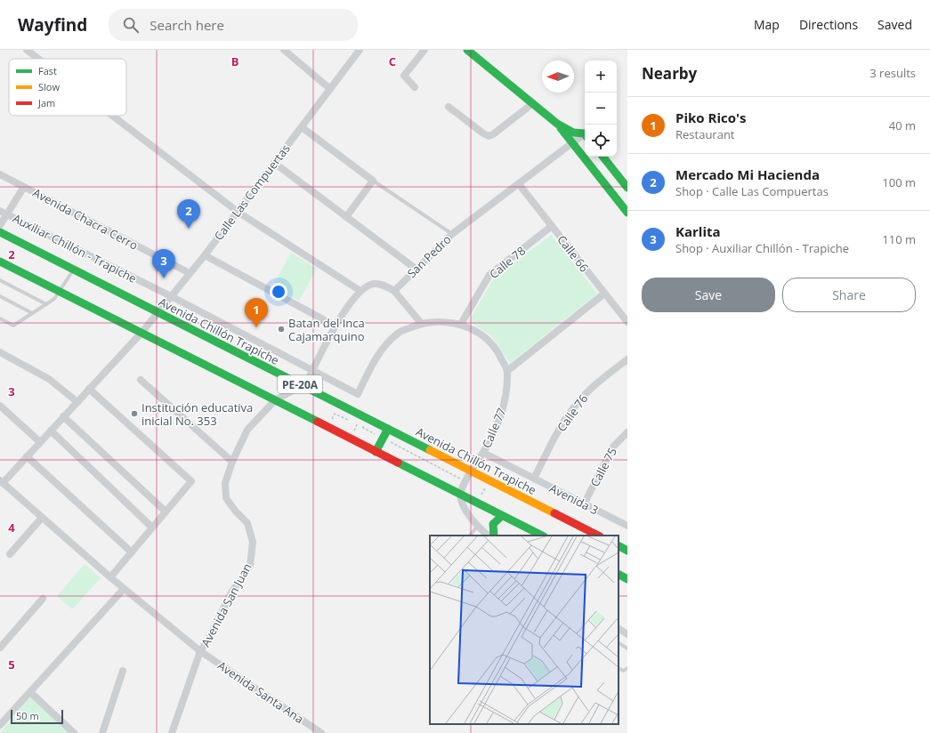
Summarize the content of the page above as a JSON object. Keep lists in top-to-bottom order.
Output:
{
  "streets": {
    "main road": ["Avenida Chillón Trapiche", "PE-20A"],
    "street": [
      "Calle Las Compuertas",
      "Avenida Chacra Cerro",
      "Auxiliar Chillón - Trapiche",
      "Calle 66",
      "San Pedro",
      "Calle 78",
      "Calle 76",
      "Calle 77",
      "Calle 75",
      "Avenida 3",
      "Avenida San Juan",
      "Avenida Santa Ana"
    ]
  },
  "crossings": [
    ["Calle Las Compuertas", "Avenida Chacra Cerro"],
    ["Calle Las Compuertas", "Auxiliar Chillón - Trapiche"],
    ["Calle Las Compuertas", "Avenida Chillón Trapiche"],
    ["Calle Las Compuertas", "PE-20A"],
    ["Calle Las Compuertas", "Avenida Santa Ana"],
    ["Auxiliar Chillón - Trapiche", "Calle 77"],
    ["Calle 66", "San Pedro"],
    ["Calle 66", "Calle 78"],
    ["Calle 78", "Calle 77"],
    ["Avenida Chillón Trapiche", "Calle 77"],
    ["Avenida Chillón Trapiche", "Avenida San Juan"],
    ["PE-20A", "Calle 77"],
    ["PE-20A", "Avenida San Juan"],
    ["Calle 76", "Avenida 3"],
    ["Calle 77", "Avenida 3"],
    ["Calle 75", "Avenida 3"],
    ["Avenida San Juan", "Avenida Santa Ana"]
  ],
  "places": ["Batan del Inca Cajamarquino", "Institución educativa inicial No. 353"],
  "legend": ["Fast", "Slow", "Jam"],
  "scale_bar": "50 m",
  "north": "left",
  "page": {
    "header": "Wayfind",
    "search": "Search here",
    "nav": ["Map", "Directions", "Saved"],
    "heading": ["Nearby", "3 results"],
    "map_buttons": ["+", "−"],
    "list": [
      {
        "mark": "1",
        "name": "Piko Rico's",
        "note": "Restaurant",
        "value": "40 m"
      },
      {
        "mark": "2",
        "name": "Mercado Mi Hacienda",
        "note": "Shop · Calle Las Compuertas",
        "value": "100 m"
      },
      {
        "mark": "3",
        "name": "Karlita",
        "note": "Shop · Auxiliar Chillón - Trapiche",
        "value": "110 m"
      }
    ],
    "pins": ["2", "3", "1"],
    "buttons": ["Save", "Share"],
    "scale": "50 m"
  },
  "grid": {
    "columns": ["B", "C"],
    "rows": [
      "2",
      "3",
      "4",
      "5"
    ]
  }
}
